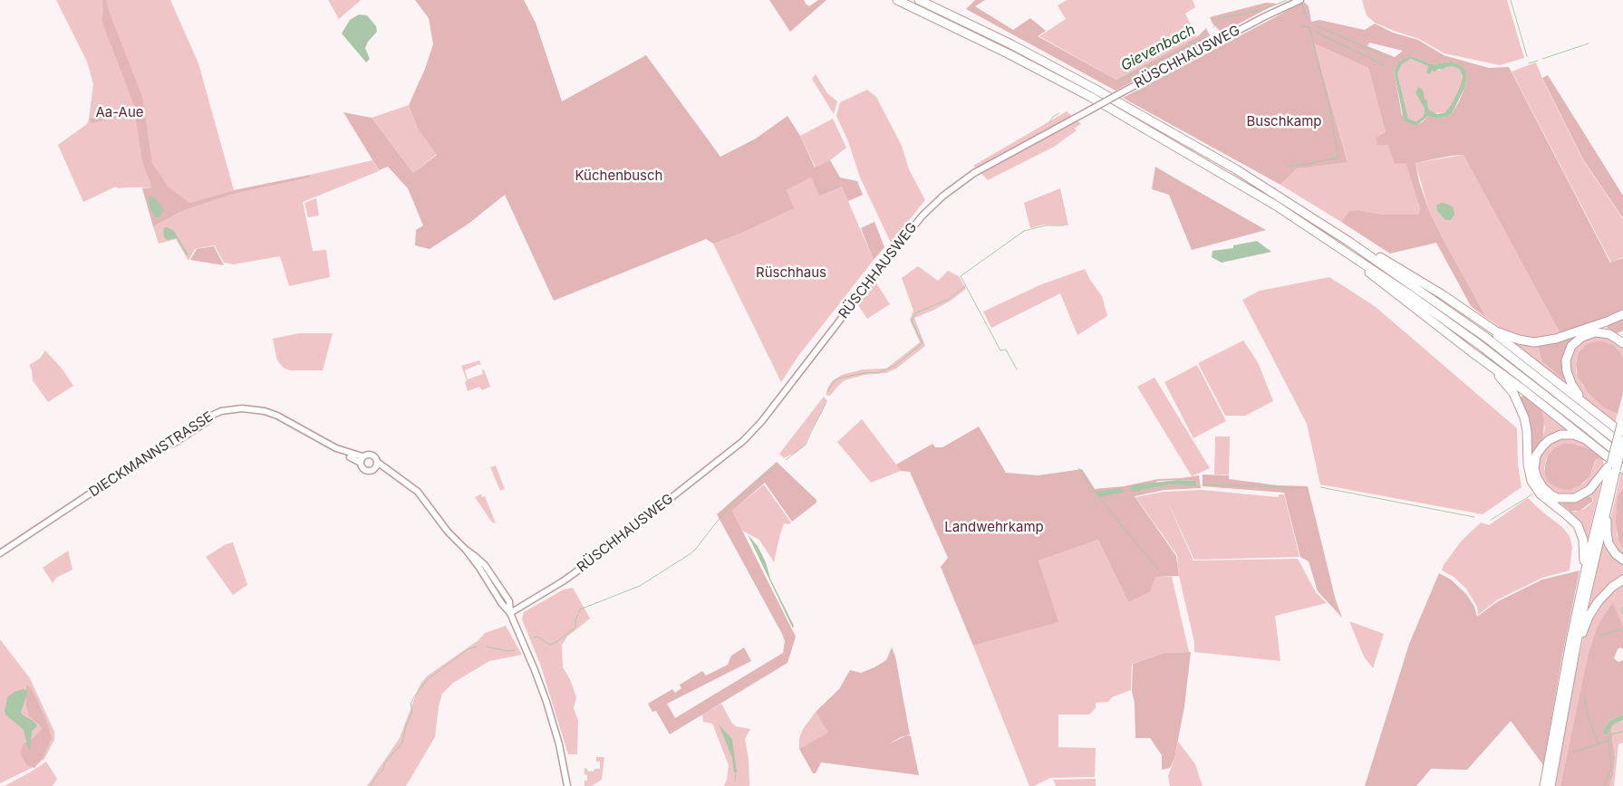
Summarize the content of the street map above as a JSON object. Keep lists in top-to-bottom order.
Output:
{
  "streets": {
    "main road": ["RÜSCHHAUSWEG", "DIECKMANNSTRASSE"]
  },
  "crossings": [
    ["RÜSCHHAUSWEG", "DIECKMANNSTRASSE"]
  ],
  "water": ["Gievenbach"],
  "parks": [
    "Aa-Aue",
    "Buschkamp",
    "Küchenbusch",
    "Rüschhaus",
    "Landwehrkamp"
  ]
}
